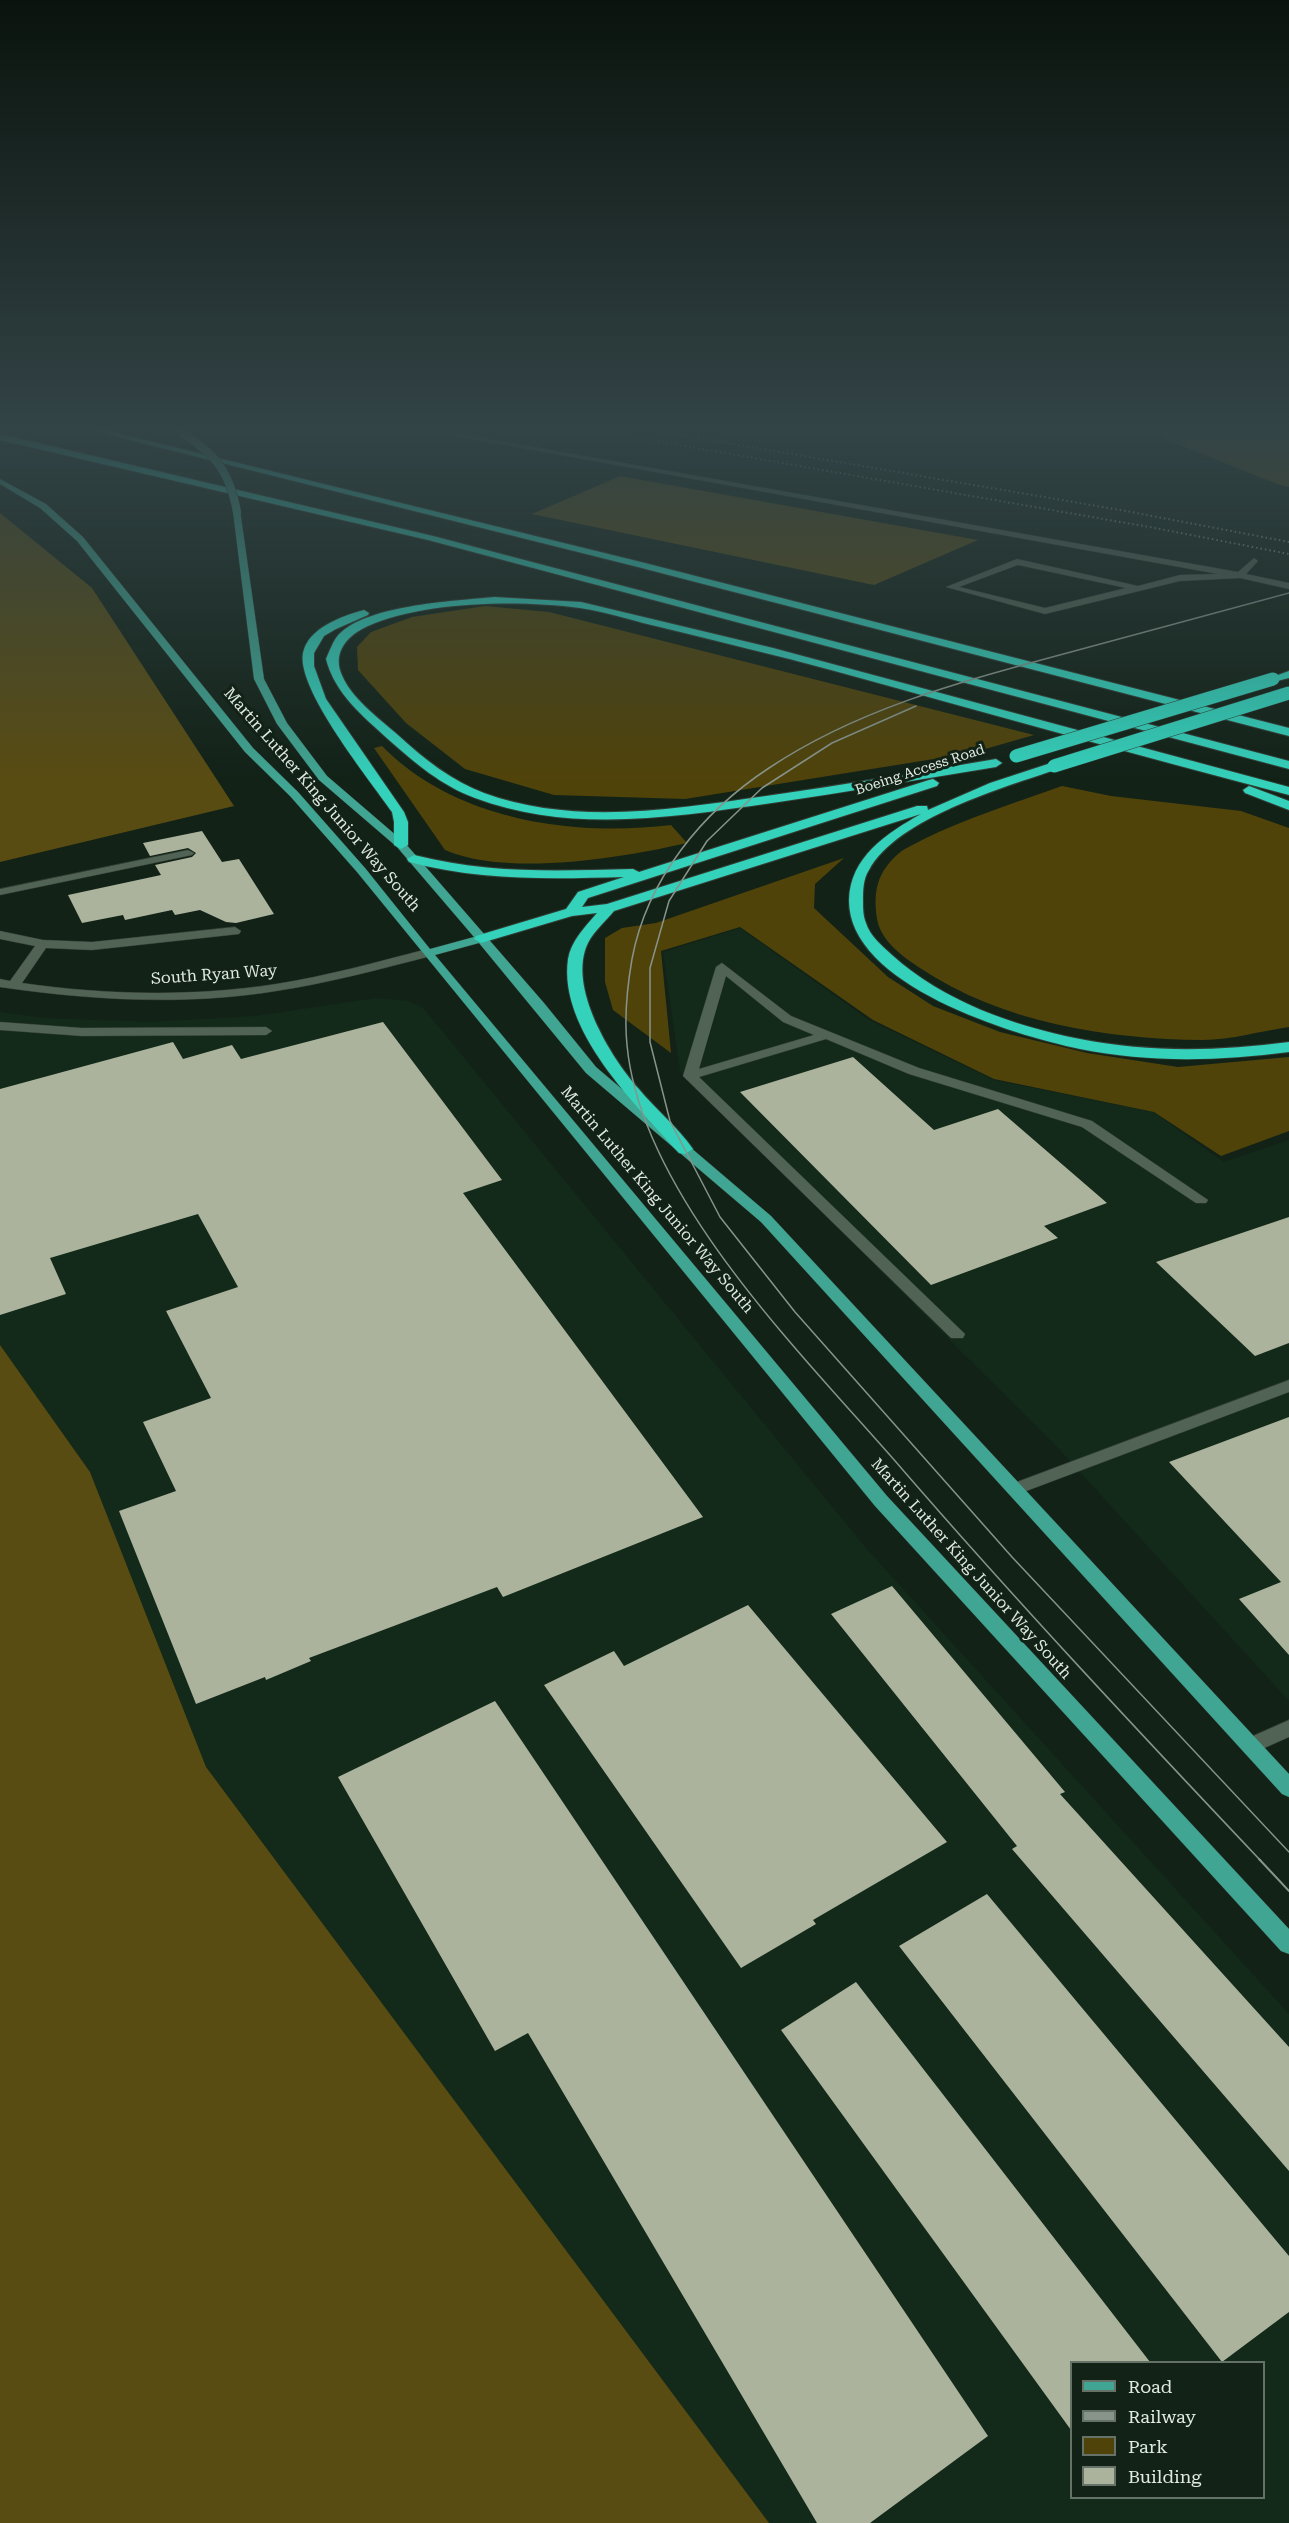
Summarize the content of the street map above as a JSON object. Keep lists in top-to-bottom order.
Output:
{
  "streets": {
    "highway": ["Boeing Access Road"],
    "main road": ["Martin Luther King Junior Way South"],
    "street": ["South Ryan Way"]
  },
  "crossings": [
    ["Boeing Access Road", "Martin Luther King Junior Way South"],
    ["Boeing Access Road", "South Ryan Way"],
    ["Martin Luther King Junior Way South", "South Ryan Way"]
  ],
  "legend": [
    "Road",
    "Railway",
    "Park",
    "Building"
  ]
}
